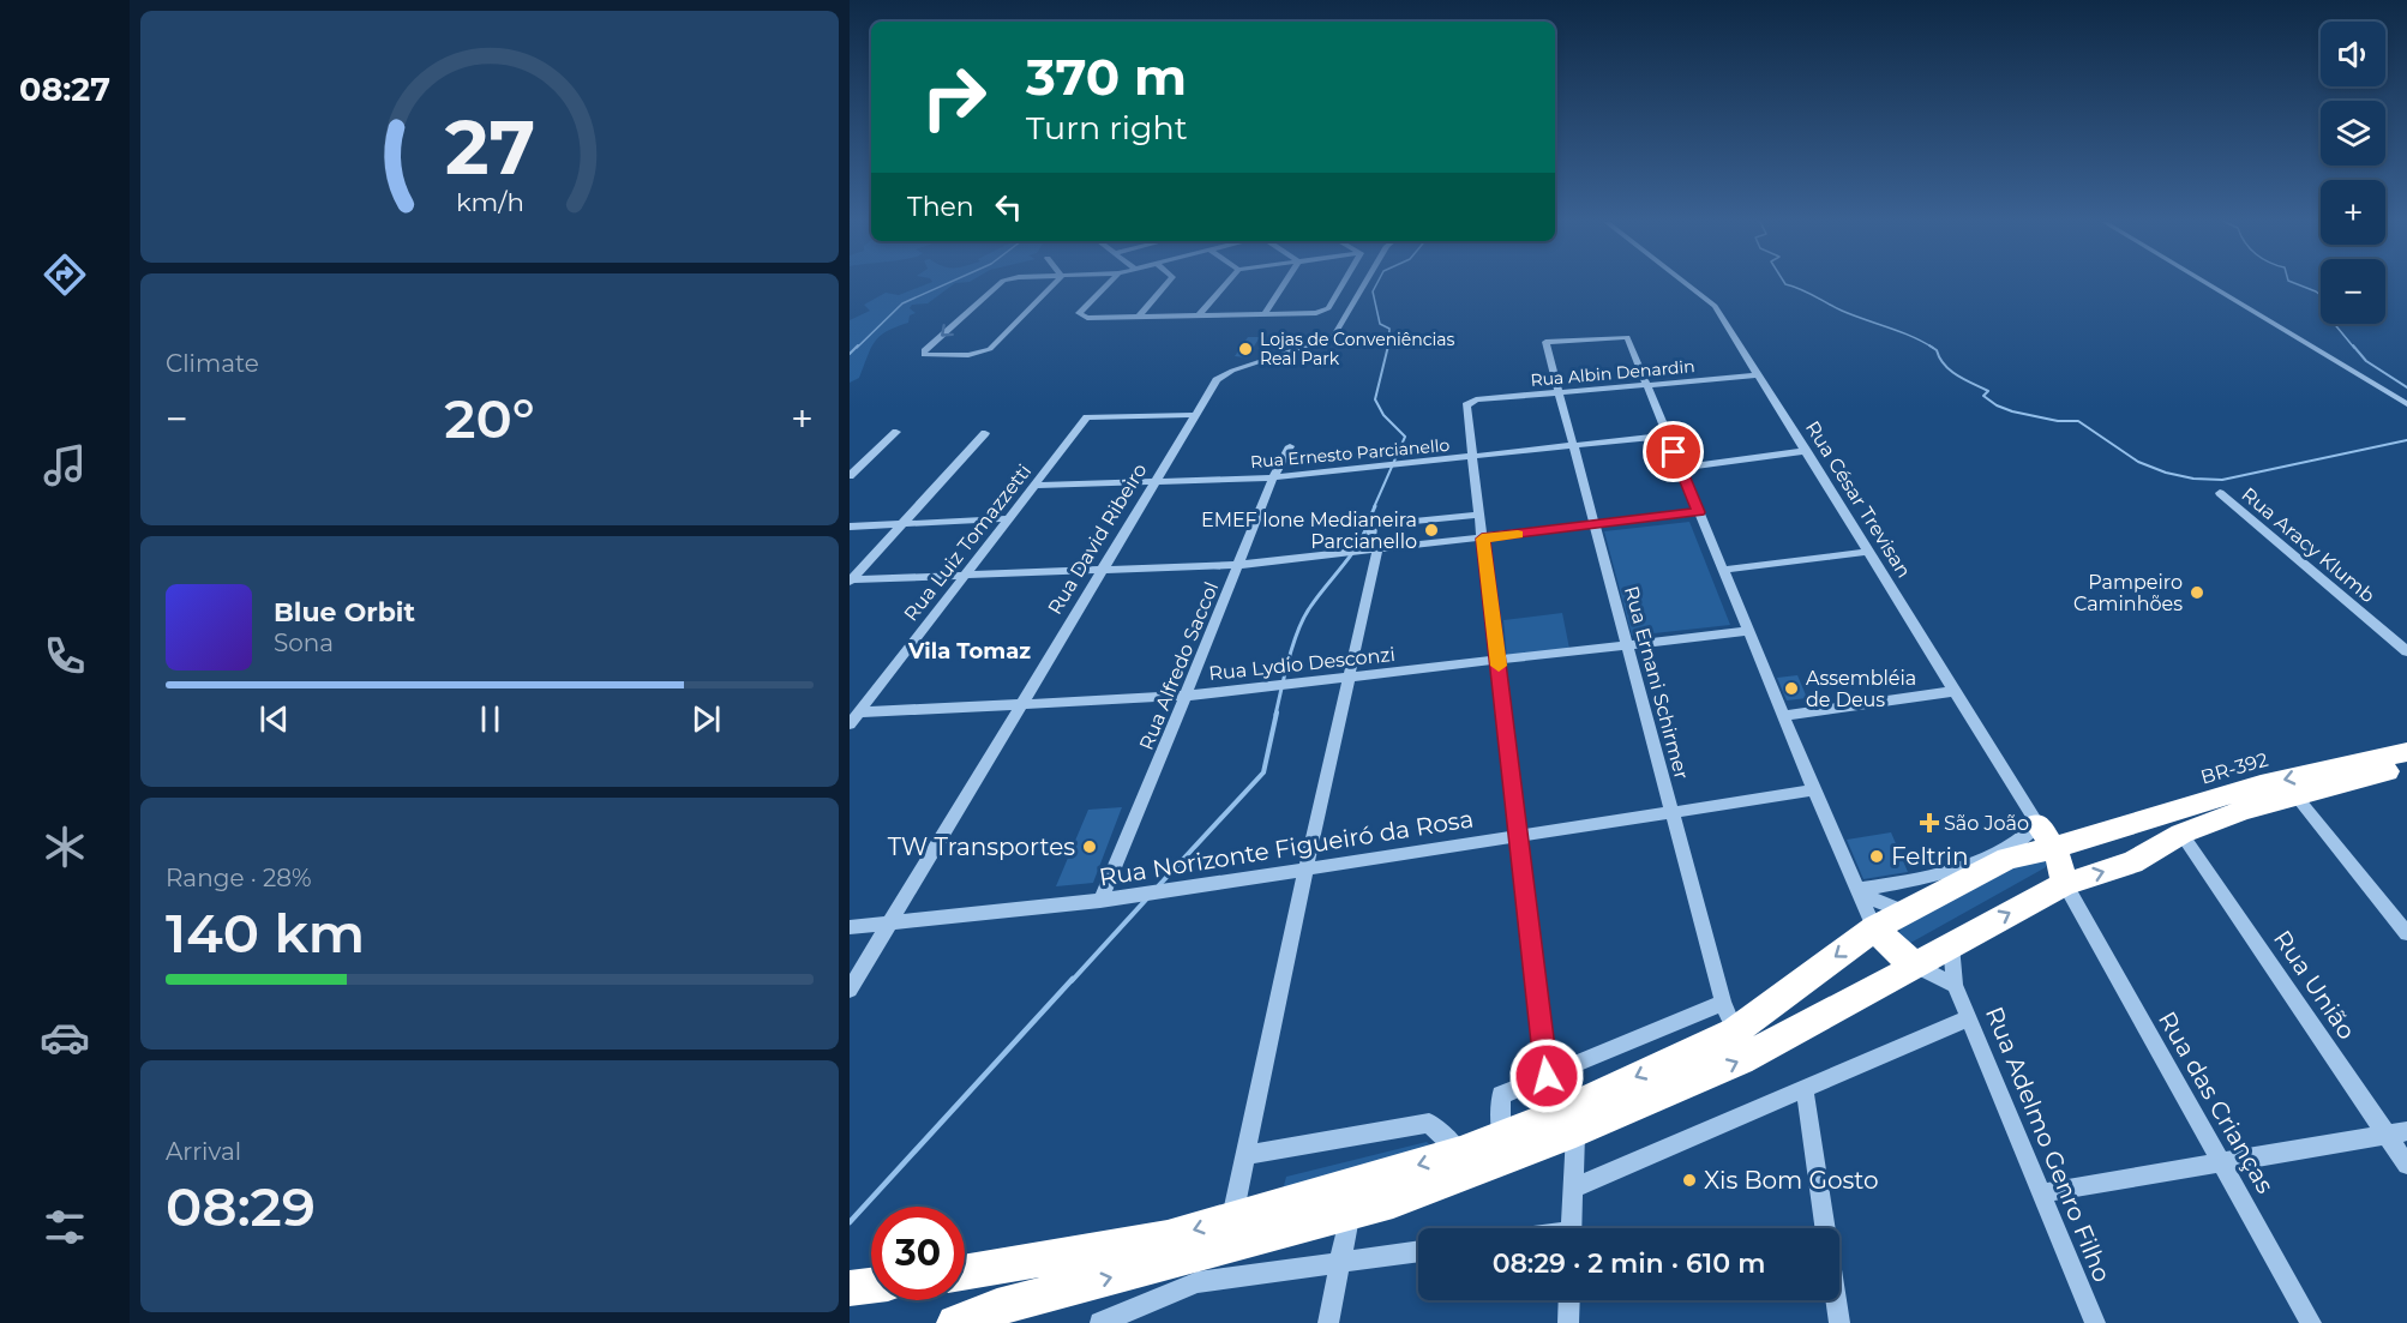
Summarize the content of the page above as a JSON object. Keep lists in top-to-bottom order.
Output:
{
  "streets": {
    "highway": ["BR-392"],
    "street": [
      "Rua Albin Denardin",
      "Rua Ernesto Parcianello",
      "Rua César Trevisan",
      "Rua David Ribeiro",
      "Rua Luiz Tomazzetti",
      "Rua Aracy Klumb",
      "Rua Lydio Desconzi",
      "Rua Alfredo Saccol",
      "Rua Ernani Schirmer",
      "Rua Norizonte Figueiró da Rosa",
      "Rua União",
      "Rua das Crianças",
      "Rua Adelmo Genro Filho"
    ]
  },
  "crossings": [
    ["Rua Albin Denardin", "Rua Ernesto Parcianello"],
    ["Rua Albin Denardin", "Rua César Trevisan"],
    ["Rua Albin Denardin", "Rua Ernani Schirmer"],
    ["Rua Ernesto Parcianello", "Rua David Ribeiro"],
    ["Rua Ernesto Parcianello", "Rua Luiz Tomazzetti"],
    ["Rua Ernesto Parcianello", "Rua Alfredo Saccol"],
    ["Rua Ernesto Parcianello", "Rua Ernani Schirmer"],
    ["Rua César Trevisan", "BR-392"],
    ["Rua César Trevisan", "Rua das Crianças"],
    ["Rua David Ribeiro", "Rua Luiz Tomazzetti"],
    ["Rua David Ribeiro", "Rua Lydio Desconzi"],
    ["Rua David Ribeiro", "Rua Norizonte Figueiró da Rosa"],
    ["Rua Luiz Tomazzetti", "Rua Lydio Desconzi"],
    ["Rua Lydio Desconzi", "Rua Alfredo Saccol"],
    ["Rua Lydio Desconzi", "Rua Ernani Schirmer"],
    ["Rua Alfredo Saccol", "Rua Norizonte Figueiró da Rosa"],
    ["Rua Ernani Schirmer", "Rua Norizonte Figueiró da Rosa"],
    ["BR-392", "Rua das Crianças"]
  ],
  "districts": ["Vila Tomaz"],
  "places": {
    "other": [
      "Lojas de Conveniências Real Park",
      "EMEF Ione Medianeira Parcianello",
      "Pampeiro Caminhões",
      "Assembléia de Deus",
      "TW Transportes",
      "Feltrin",
      "Xis Bom Gosto"
    ],
    "health": ["São João"]
  },
  "page": {
    "tabs": "08:27",
    "map_buttons": ["+", "−"],
    "turn": ["370 m", "Turn right"],
    "then": "Then",
    "tile": [
      "Climate",
      ["Range · 28%", "140 km"],
      ["Arrival", "08:29"]
    ],
    "heat": ["−", "20°", "+"],
    "song": ["Blue Orbit", "Sona"],
    "limit": "30",
    "trip": "08:29 · 2 min · 610 m",
    "gauge": ["27", "km/h"]
  }
}
